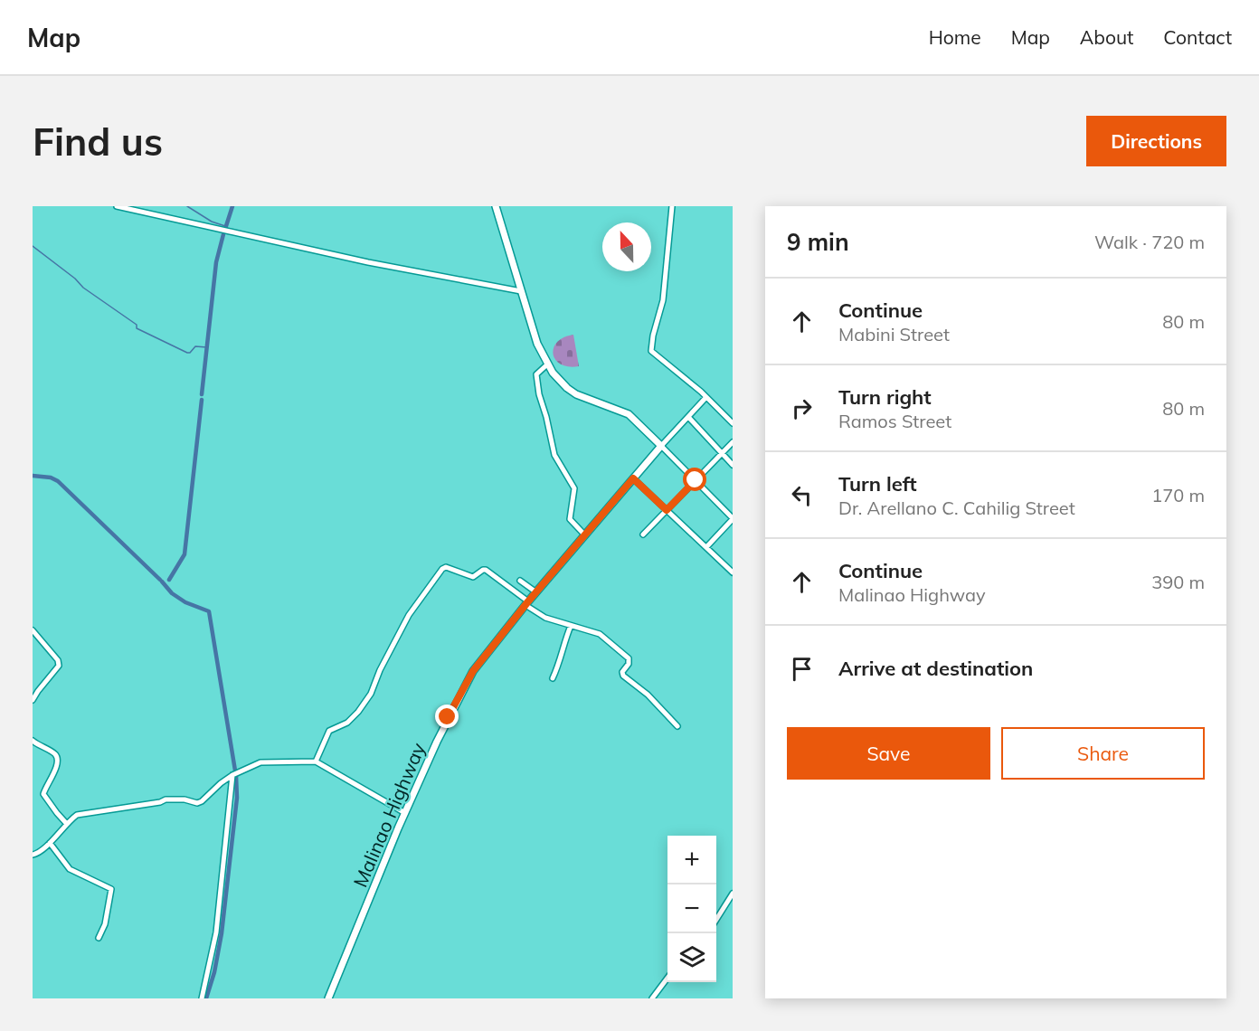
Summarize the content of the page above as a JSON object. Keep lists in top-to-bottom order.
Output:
{
  "streets": {
    "main road": ["Malinao Highway"]
  },
  "north": "top",
  "page": {
    "header": "Map",
    "nav": [
      "Home",
      "Map",
      "About",
      "Contact"
    ],
    "buttons": [
      "Directions",
      ["Save", "Share"]
    ],
    "title": "Find us",
    "heading": ["9 min", "Walk · 720 m"],
    "list": [
      ["Continue", "Mabini Street", "80 m"],
      ["Turn right", "Ramos Street", "80 m"],
      ["Turn left", "Dr. Arellano C. Cahilig Street", "170 m"],
      ["Continue", "Malinao Highway", "390 m"],
      "Arrive at destination"
    ],
    "map_buttons": ["+", "−"]
  }
}
